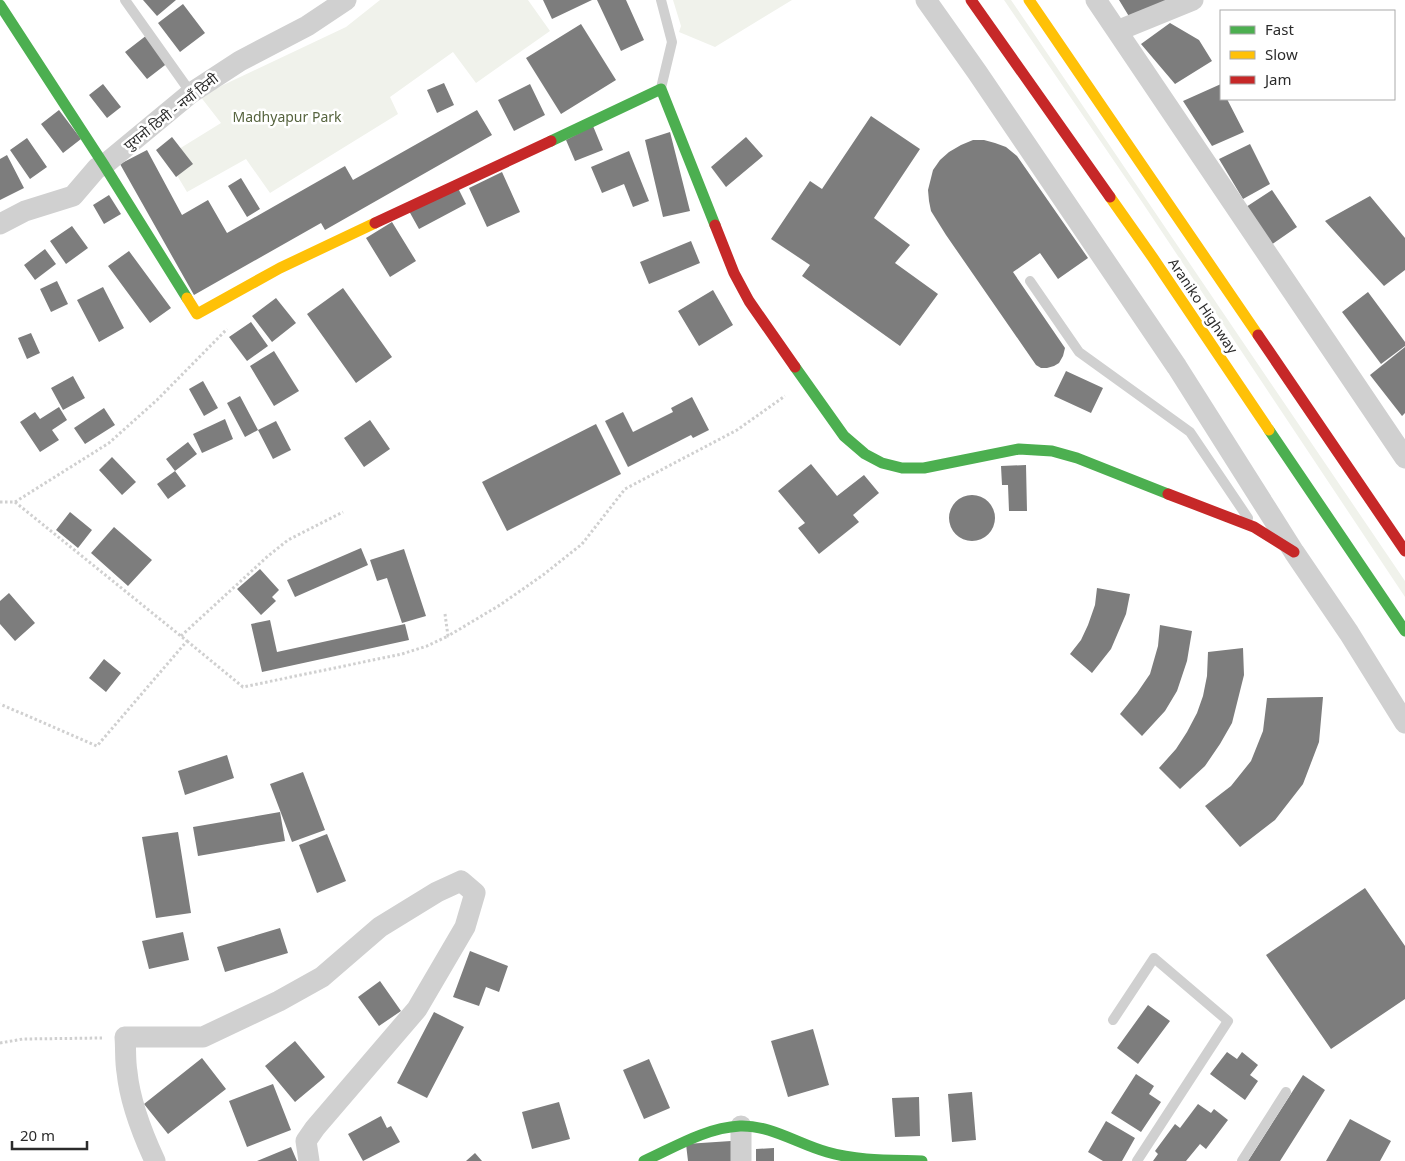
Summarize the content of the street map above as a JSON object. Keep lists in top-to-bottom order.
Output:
{
  "streets": {
    "main road": ["Araniko Highway"],
    "street": ["पुरानो ठिमी - नयाँ ठिमी"]
  },
  "parks": ["Madhyapur Park"],
  "legend": ["Fast", "Slow", "Jam"],
  "scale_bar": "20 m"
}
